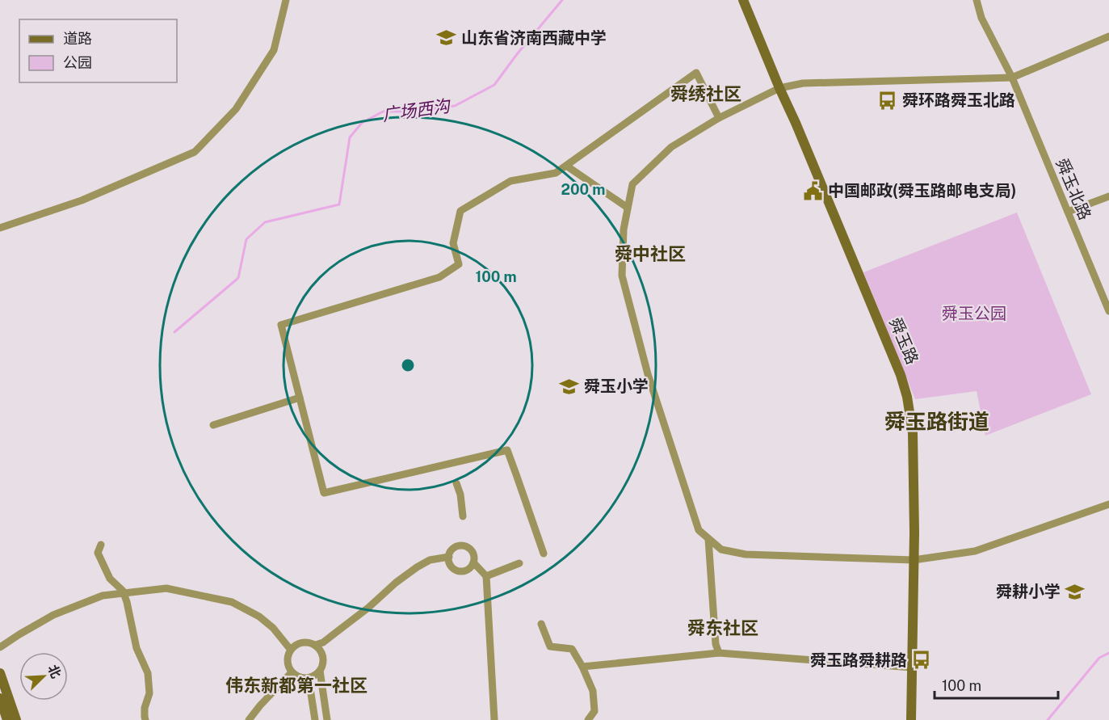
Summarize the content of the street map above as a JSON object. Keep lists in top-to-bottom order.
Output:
{
  "streets": {
    "street": ["舜玉北路", "舜玉路"]
  },
  "districts": [
    "舜绣社区",
    "舜中社区",
    "舜玉路街道",
    "舜东社区",
    "伟东新都第一社区"
  ],
  "water": ["广场西沟"],
  "parks": ["舜玉公园"],
  "places": {
    "school or university": ["山东省济南西藏中学", "舜玉小学", "舜耕小学"],
    "bus stop": ["舜环路舜玉北路", "舜玉路舜耕路"],
    "public building": ["中国邮政(舜玉路邮电支局)"]
  },
  "legend": ["道路", "公园"],
  "scale_bar": "100 m",
  "north": "top right",
  "rings": ["200 m", "100 m"]
}
